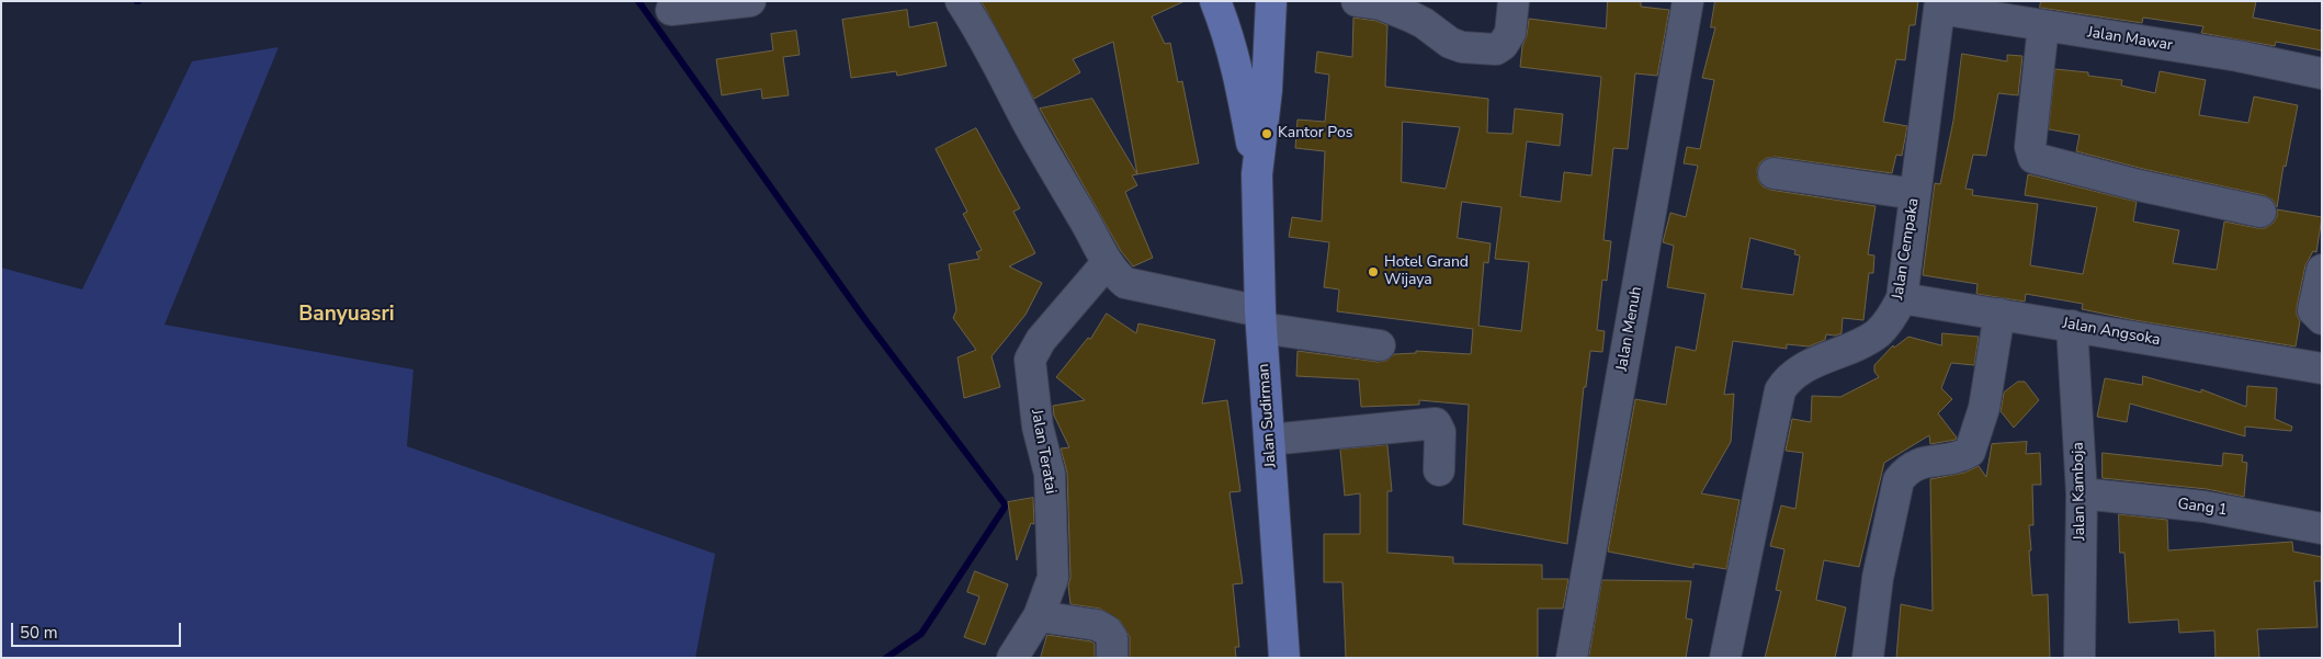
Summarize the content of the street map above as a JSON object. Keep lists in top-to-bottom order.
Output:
{
  "streets": {
    "main road": ["Jalan Sudirman"],
    "street": [
      "Jalan Mawar",
      "Jalan Cempaka",
      "Jalan Menuh",
      "Jalan Angsoka",
      "Jalan Teratai",
      "Jalan Kamboja",
      "Gang 1"
    ]
  },
  "crossings": [
    ["Jalan Mawar", "Jalan Cempaka"],
    ["Jalan Cempaka", "Jalan Angsoka"],
    ["Jalan Angsoka", "Jalan Kamboja"],
    ["Jalan Kamboja", "Gang 1"]
  ],
  "districts": ["Banyuasri"],
  "places": ["Kantor Pos", "Hotel Grand Wijaya"],
  "scale_bar": "50 m"
}
